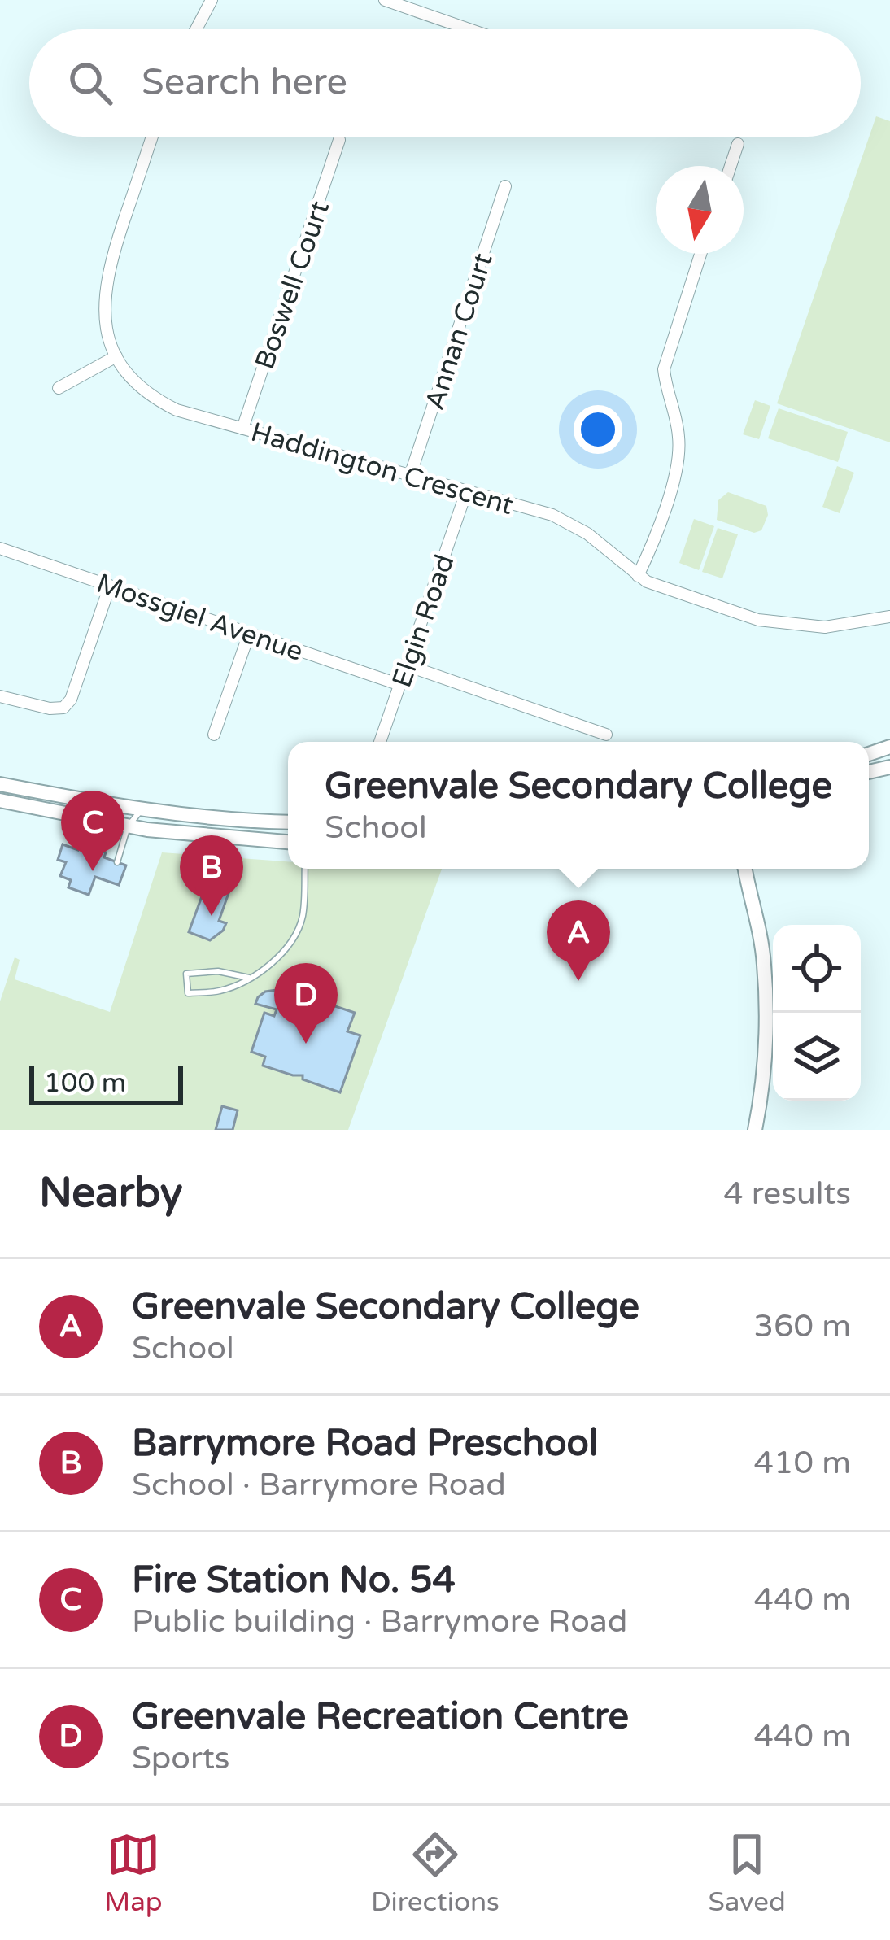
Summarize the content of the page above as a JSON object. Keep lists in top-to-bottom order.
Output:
{
  "streets": {
    "street": [
      "Boswell Court",
      "Annan Court",
      "Haddington Crescent",
      "Mossgiel Avenue",
      "Elgin Road"
    ]
  },
  "crossings": [
    ["Boswell Court", "Haddington Crescent"],
    ["Annan Court", "Haddington Crescent"],
    ["Haddington Crescent", "Elgin Road"],
    ["Mossgiel Avenue", "Elgin Road"]
  ],
  "scale_bar": "100 m",
  "north": "bottom",
  "page": {
    "search": "Search here",
    "popup": ["Greenvale Secondary College", "School"],
    "pins": [
      "C",
      "B",
      "A",
      "D"
    ],
    "scale": "100 m",
    "heading": ["Nearby", "4 results"],
    "list": [
      {
        "mark": "A",
        "name": "Greenvale Secondary College",
        "note": "School",
        "value": "360 m"
      },
      {
        "mark": "B",
        "name": "Barrymore Road Preschool",
        "note": "School · Barrymore Road",
        "value": "410 m"
      },
      {
        "mark": "C",
        "name": "Fire Station No. 54",
        "note": "Public building · Barrymore Road",
        "value": "440 m"
      },
      {
        "mark": "D",
        "name": "Greenvale Recreation Centre",
        "note": "Sports",
        "value": "440 m"
      }
    ],
    "nav": ["Map", "Directions", "Saved"]
  }
}
